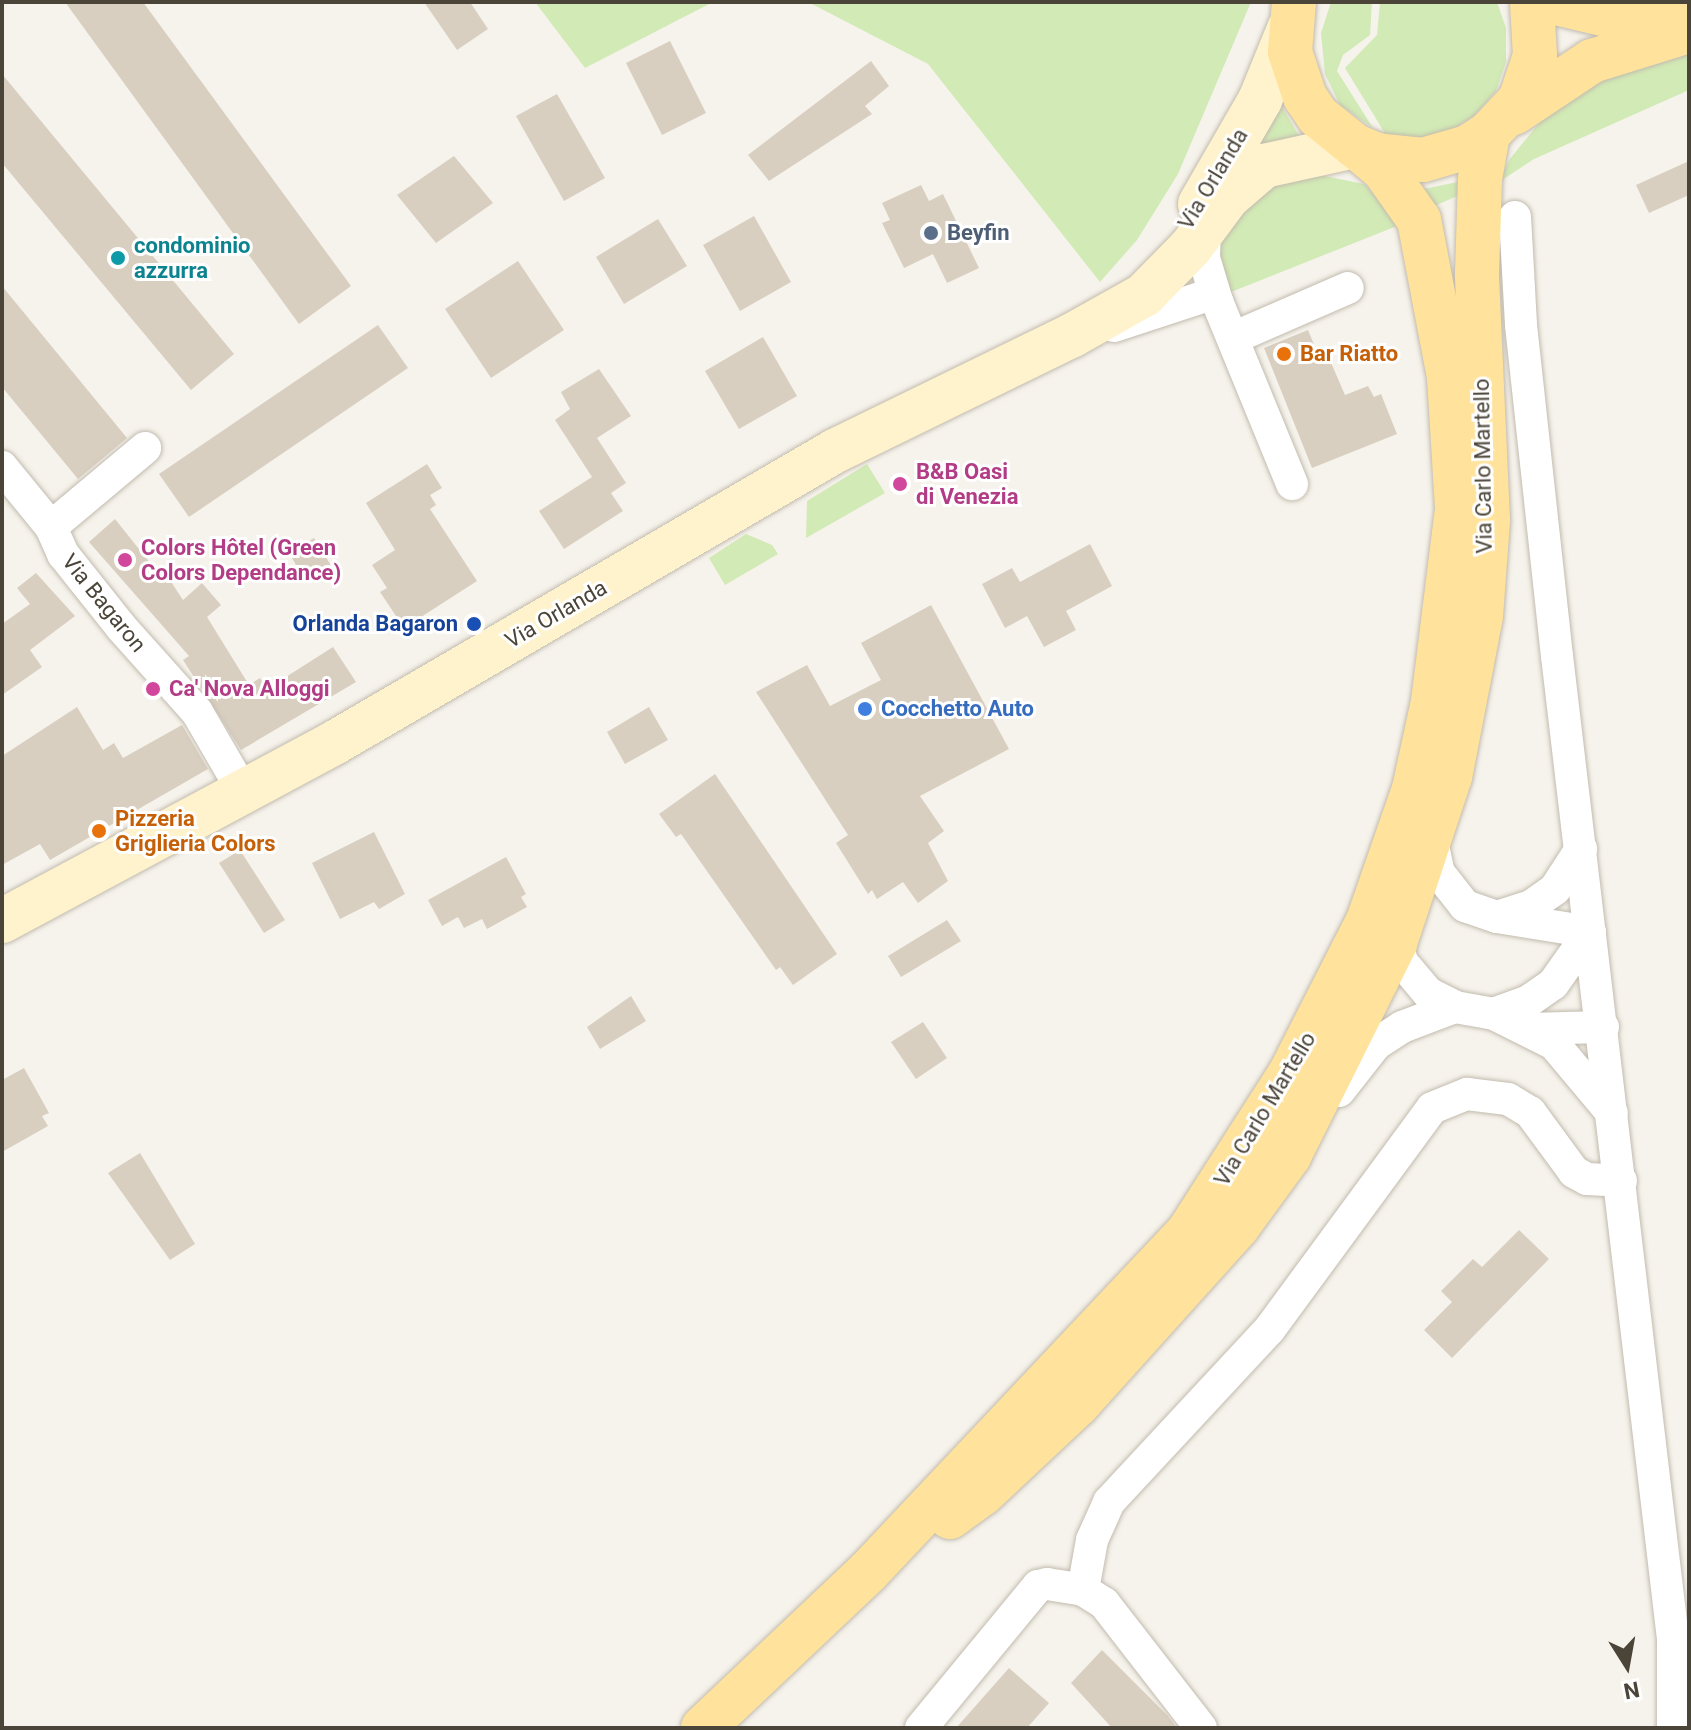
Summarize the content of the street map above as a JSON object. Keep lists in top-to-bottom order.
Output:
{
  "streets": {
    "main road": ["Via Orlanda", "Via Carlo Martello"],
    "street": ["Via Bagaron"]
  },
  "crossings": [
    ["Via Orlanda", "Via Carlo Martello"],
    ["Via Orlanda", "Via Bagaron"]
  ],
  "places": [
    "Beyfin",
    "condominio azzurra",
    "Bar Riatto",
    "B&B Oasi di Venezia",
    "Colors Hôtel (Green Colors Dependance)",
    "Orlanda Bagaron",
    "Ca' Nova Alloggi",
    "Cocchetto Auto",
    "Pizzeria Griglieria Colors"
  ],
  "north": "bottom"
}
